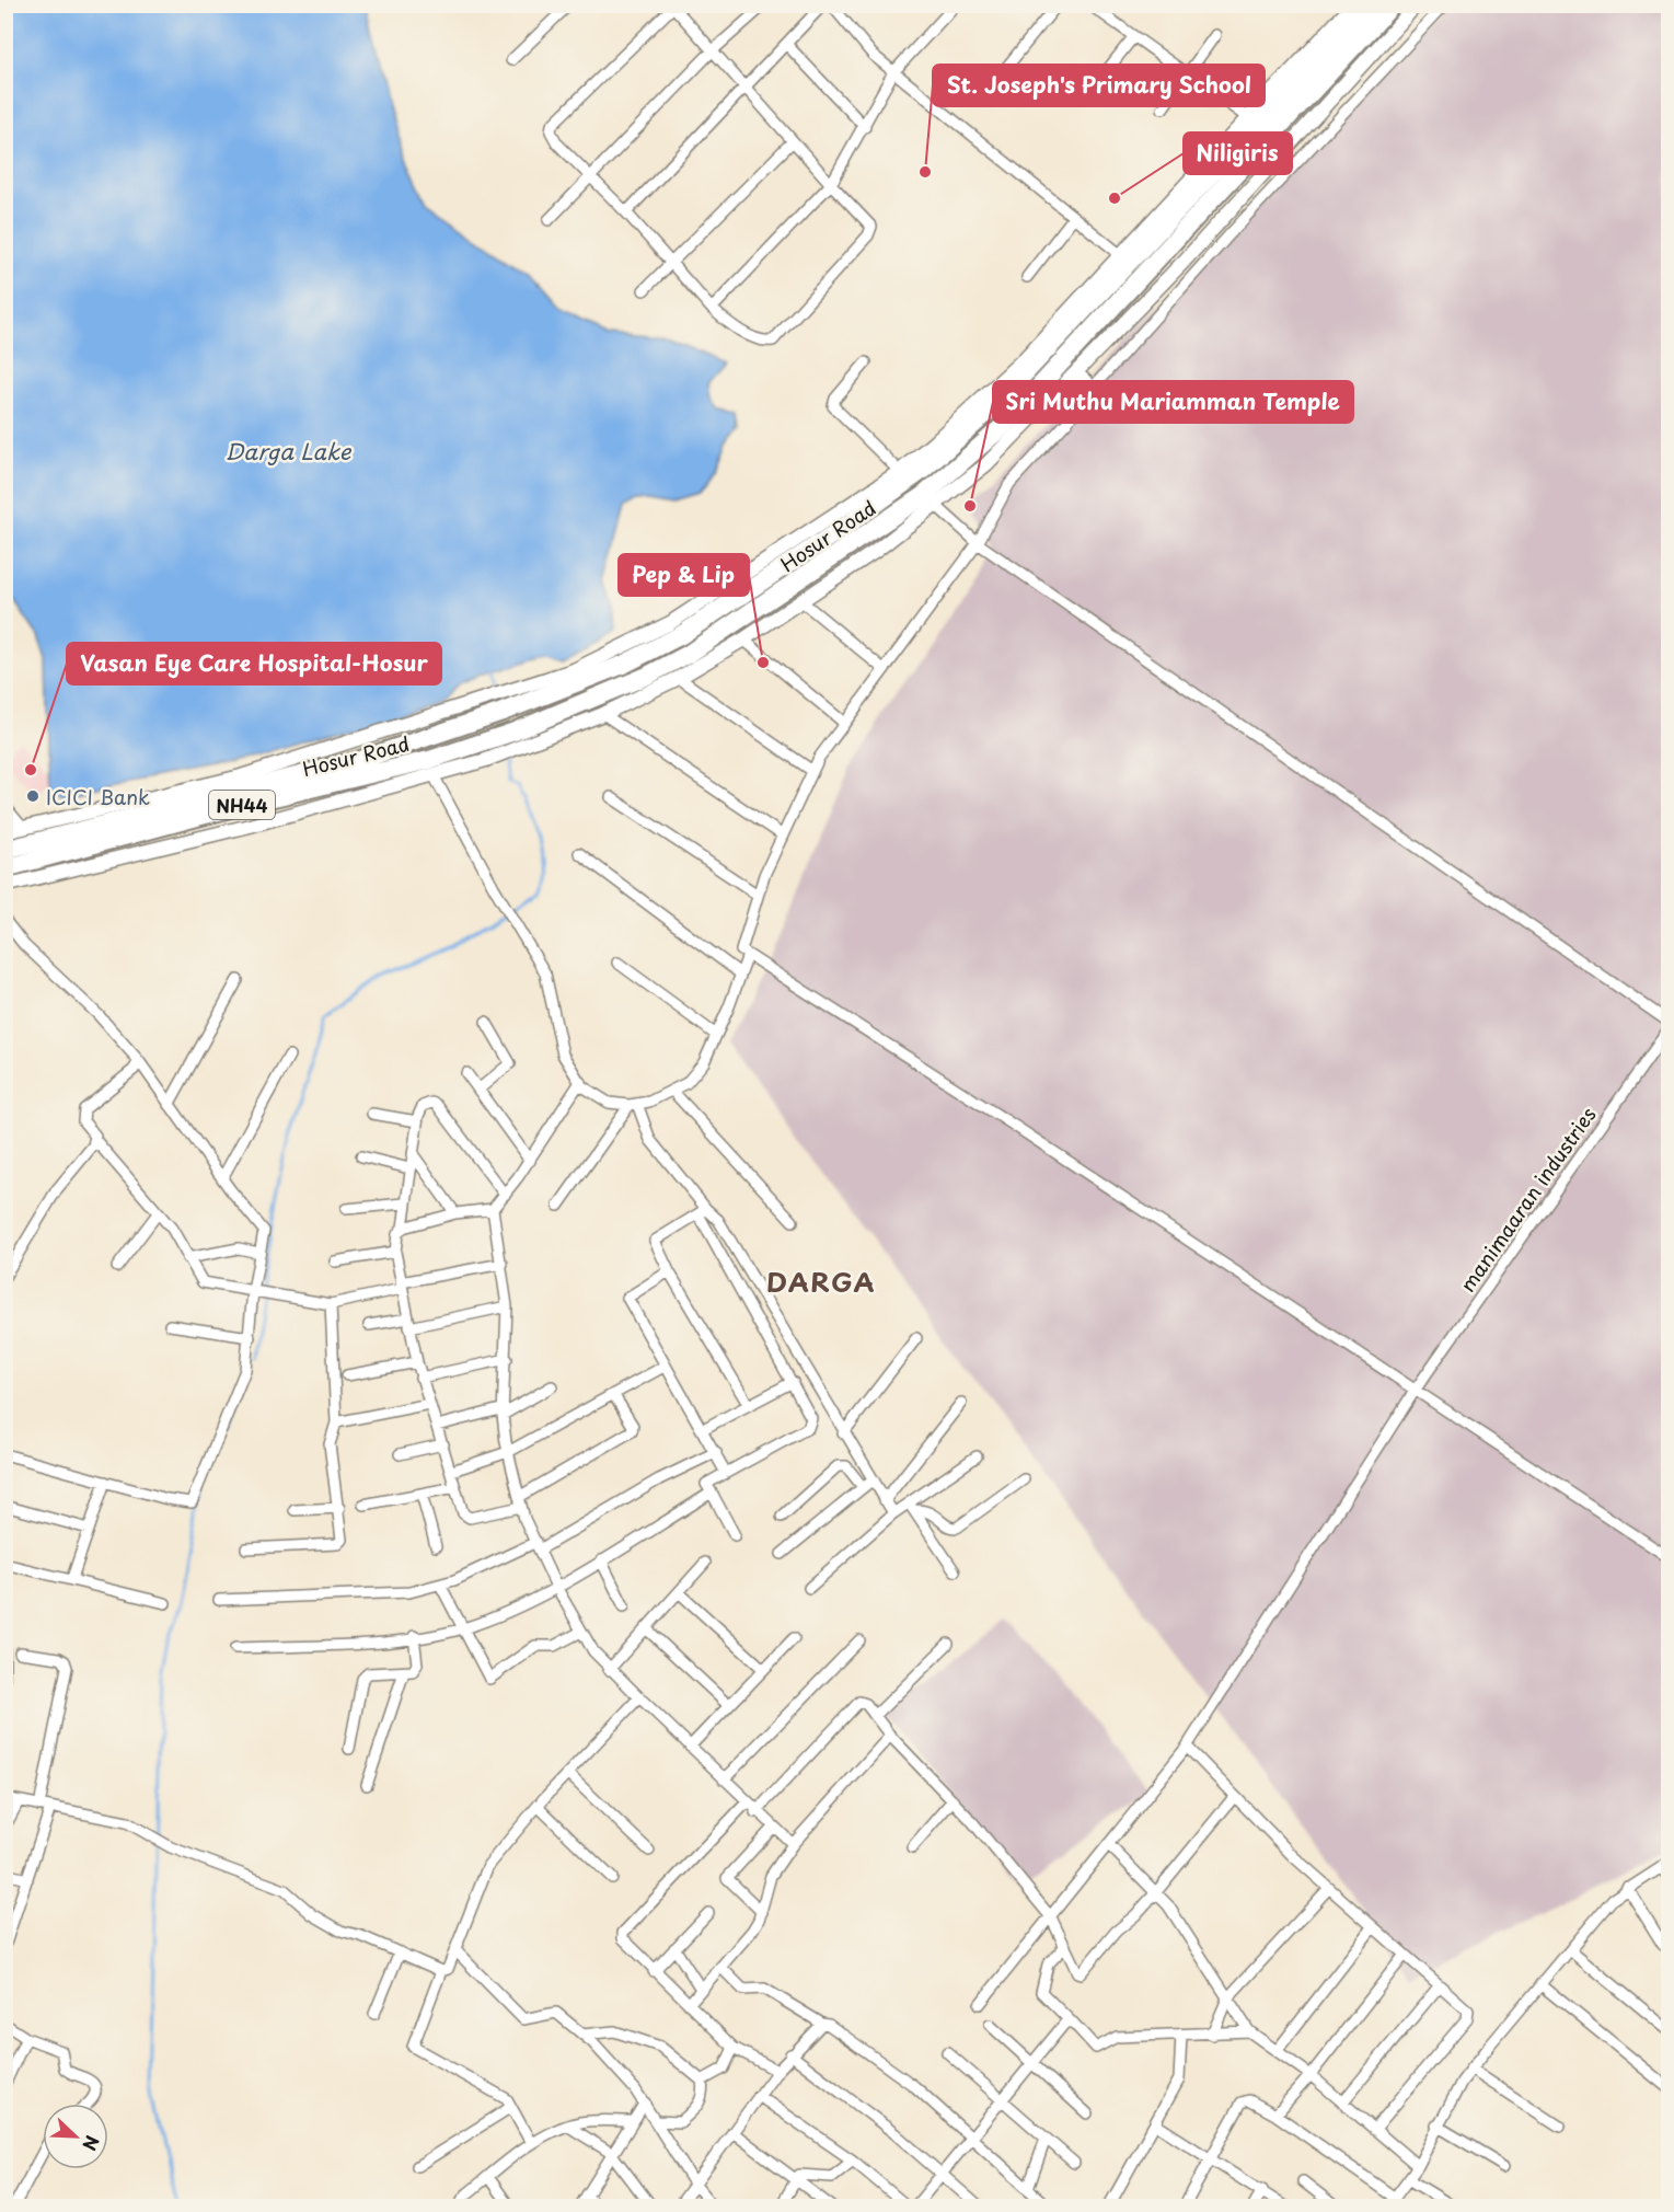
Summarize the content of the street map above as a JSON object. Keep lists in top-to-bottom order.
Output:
{
  "streets": {
    "highway": ["Hosur Road", "NH44"],
    "street": ["manimaaran industries"]
  },
  "districts": ["DARGA"],
  "water": ["Darga Lake"],
  "places": [
    "St. Joseph's Primary School",
    "Niligiris",
    "Sri Muthu Mariamman Temple",
    "Pep & Lip",
    "Vasan Eye Care Hospital-Hosur",
    "ICICI Bank"
  ],
  "north": "bottom right"
}
